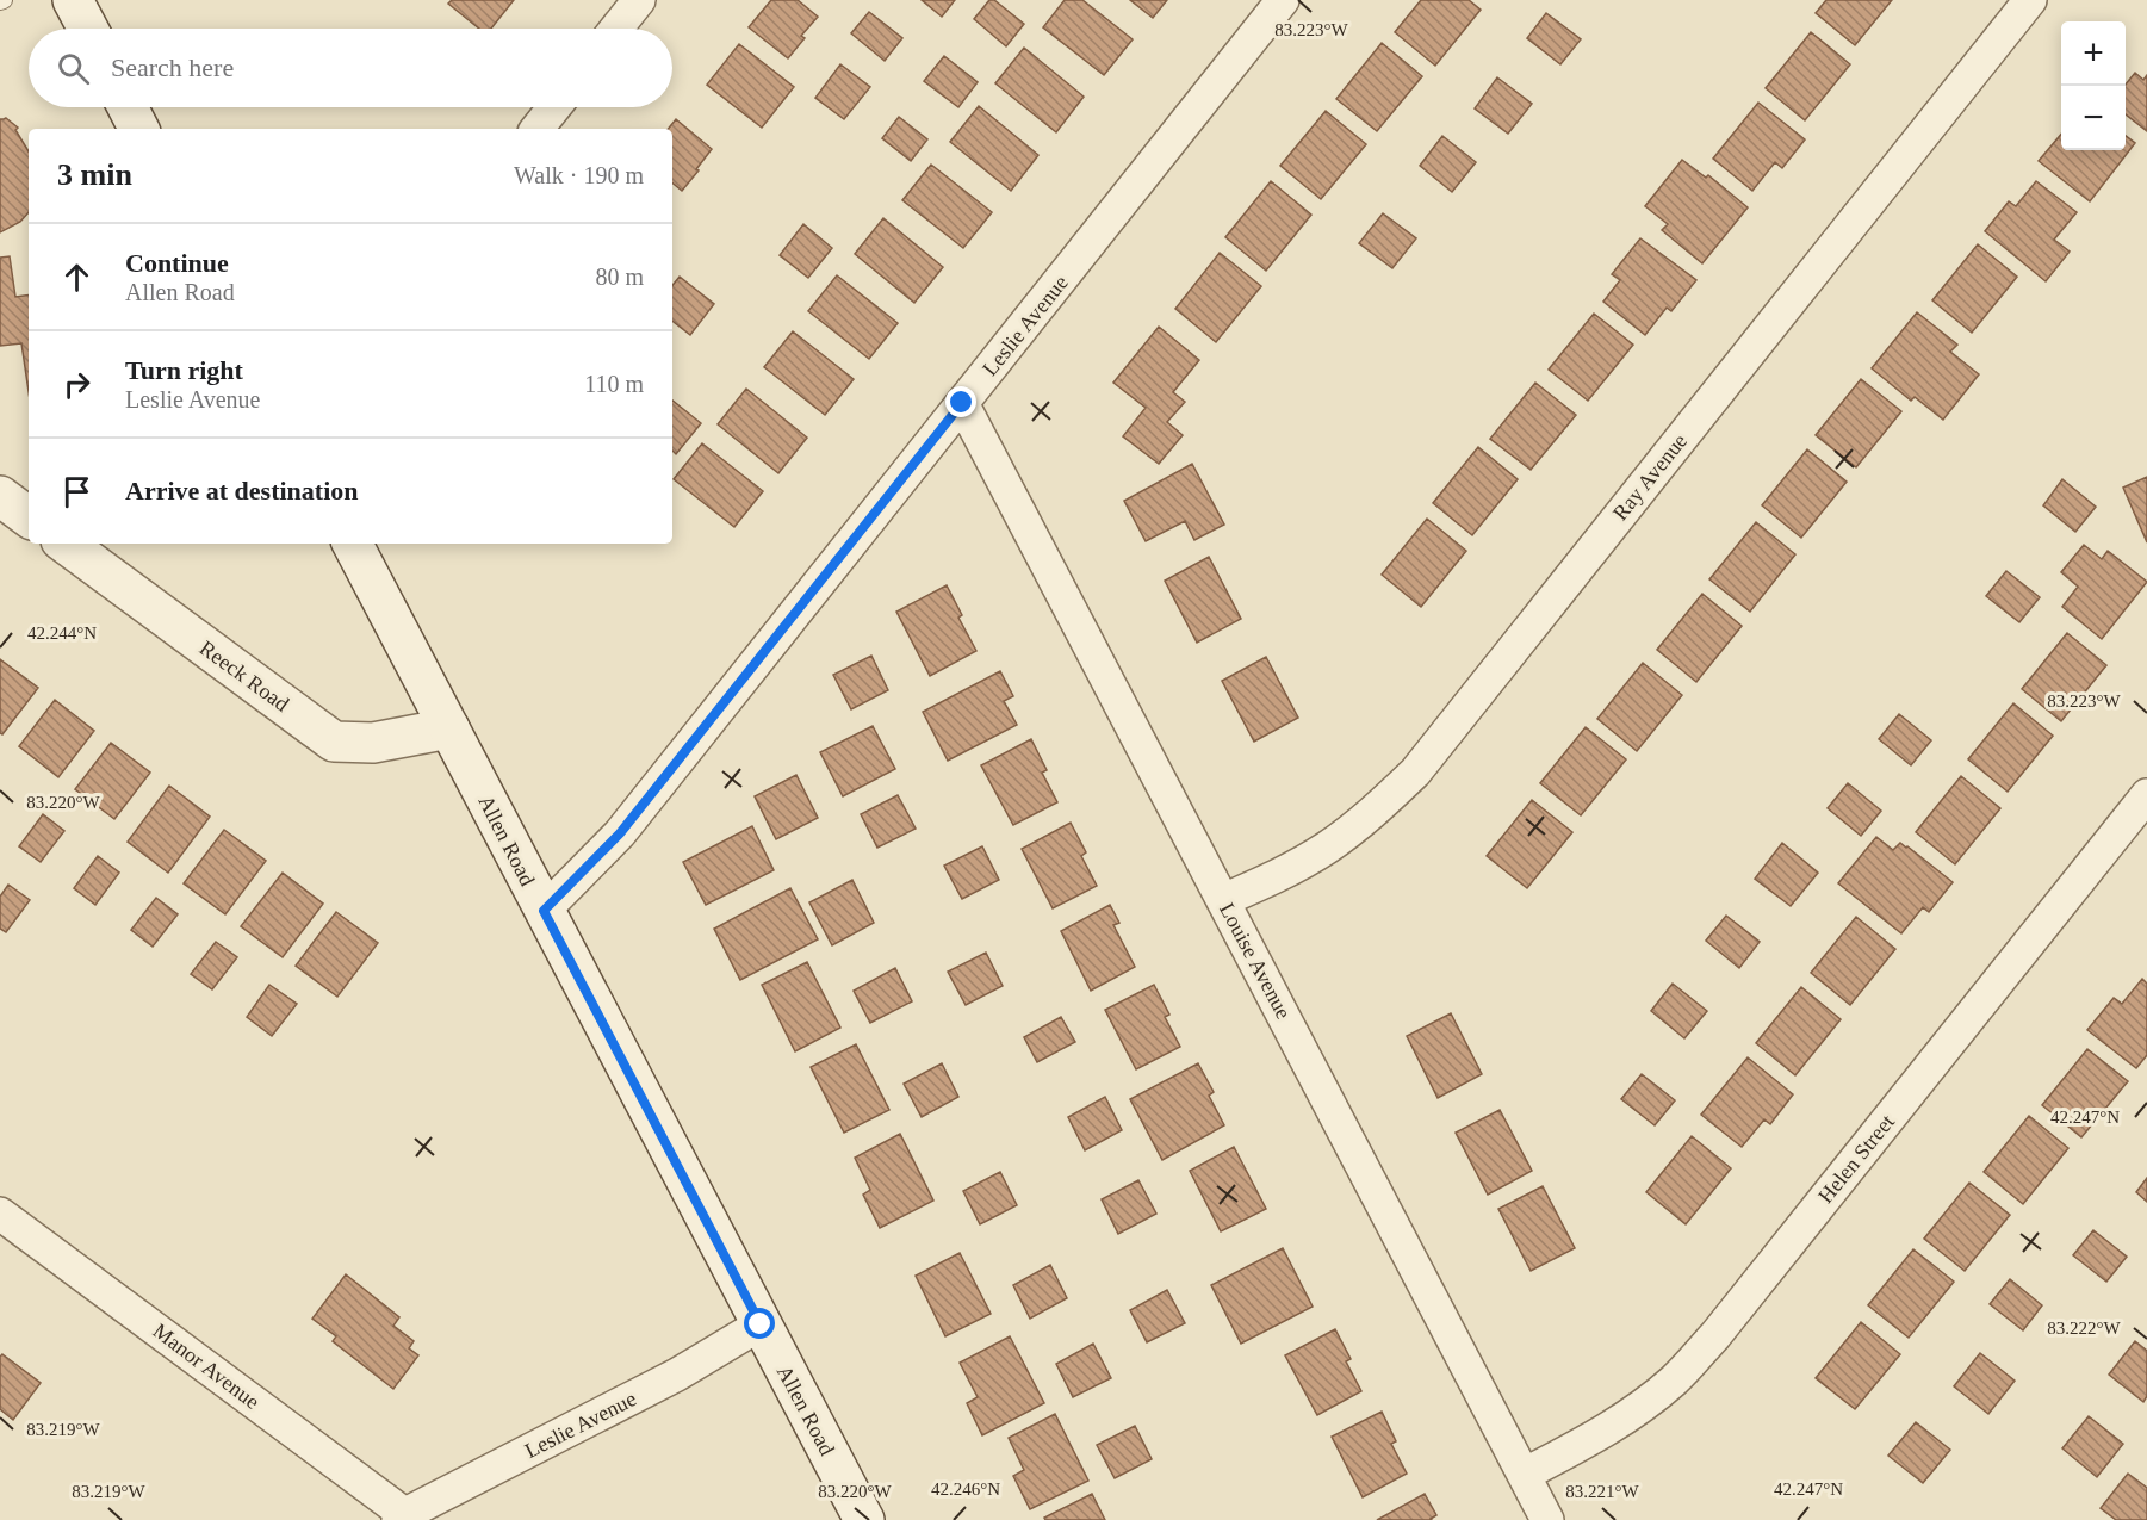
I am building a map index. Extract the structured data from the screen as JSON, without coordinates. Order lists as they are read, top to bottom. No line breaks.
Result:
{"streets":{"main road":["Reeck Road","Allen Road"],"street":["Leslie Avenue","Ray Avenue","Louise Avenue","Helen Street","Manor Avenue"]},"crossings":[["Leslie Avenue","Allen Road"],["Leslie Avenue","Louise Avenue"],["Leslie Avenue","Manor Avenue"],["Ray Avenue","Louise Avenue"],["Reeck Road","Allen Road"],["Louise Avenue","Helen Street"]],"page":{"map_buttons":["+","−"],"search":"Search here","heading":["3 min","Walk · 190 m"],"list":[["Continue","Allen Road","80 m"],["Turn right","Leslie Avenue","110 m"],"Arrive at destination"]},"coordinates":["83.223°W","42.244°N","83.220°W","42.247°N","83.222°W","83.219°W","42.246°N","83.221°W"]}
